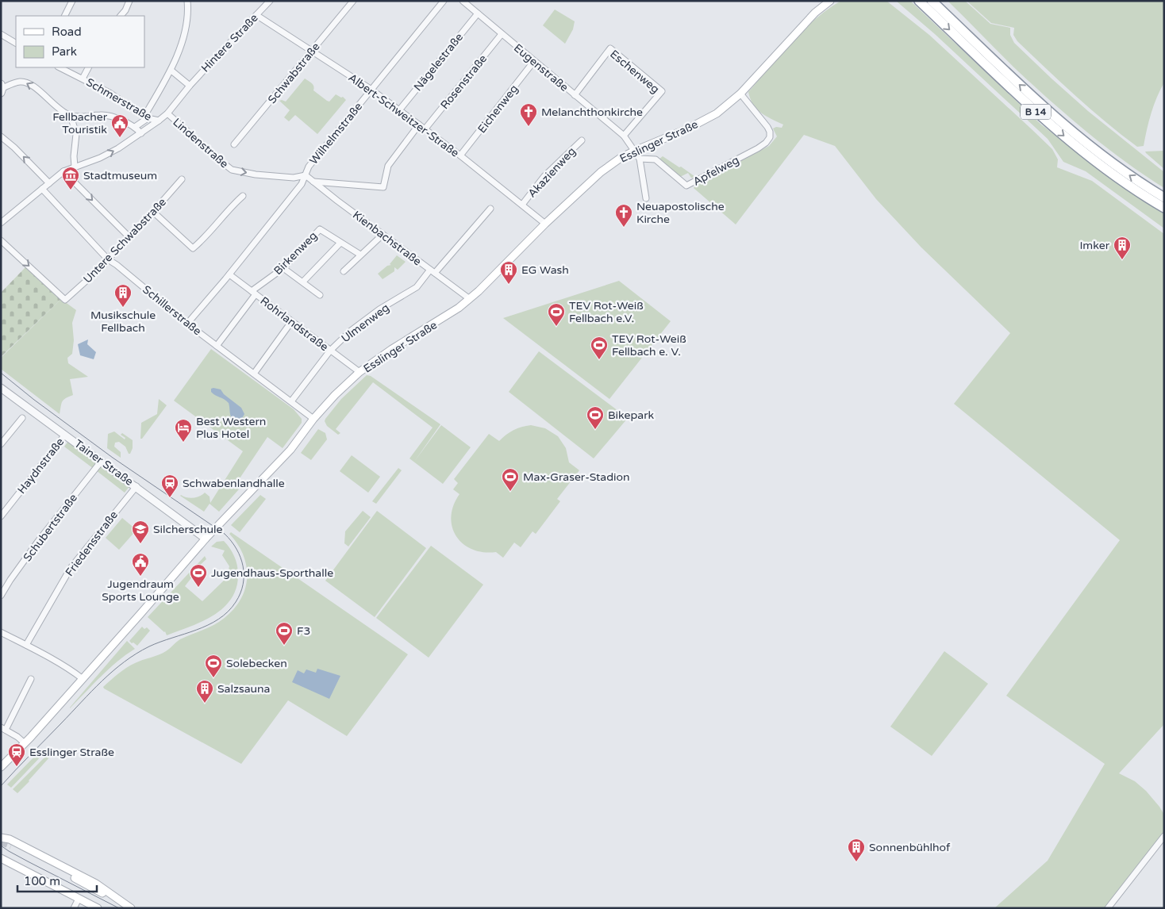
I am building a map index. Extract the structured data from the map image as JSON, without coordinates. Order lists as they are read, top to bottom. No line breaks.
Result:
{"streets":{"highway":["B 14"],"main road":["Esslinger Straße"],"street":["Hintere Straße","Nägelestraße","Eugenstraße","Eschenweg","Schwabstraße","Rosenstraße","Schmerstraße","Eichenweg","Albert-Schweitzer-Straße","Wilhelmstraße","Lindenstraße","Apfelweg","Akazienweg","Kienbachstraße","Untere Schwabstraße","Birkenweg","Schillerstraße","Ulmenweg","Rohrlandstraße","Tainer Straße","Haydnstraße","Schubertstraße","Friedensstraße"]},"crossings":[["Hintere Straße","Schmerstraße"],["Hintere Straße","Albert-Schweitzer-Straße"],["Hintere Straße","Lindenstraße"],["Hintere Straße","Schillerstraße"],["Nägelestraße","Eugenstraße"],["Nägelestraße","Albert-Schweitzer-Straße"],["Eugenstraße","Eschenweg"],["Eugenstraße","Rosenstraße"],["Eugenstraße","Eichenweg"],["Eugenstraße","Esslinger Straße"],["Schwabstraße","Albert-Schweitzer-Straße"],["Rosenstraße","Albert-Schweitzer-Straße"],["Eichenweg","Albert-Schweitzer-Straße"],["Albert-Schweitzer-Straße","Wilhelmstraße"],["Albert-Schweitzer-Straße","Esslinger Straße"],["Albert-Schweitzer-Straße","Akazienweg"],["Wilhelmstraße","Lindenstraße"],["Wilhelmstraße","Kienbachstraße"],["Wilhelmstraße","Schillerstraße"],["Wilhelmstraße","Rohrlandstraße"],["Esslinger Straße","Apfelweg"],["Esslinger Straße","Kienbachstraße"],["Esslinger Straße","Schillerstraße"],["Esslinger Straße","Rohrlandstraße"],["Esslinger Straße","Tainer Straße"],["Lindenstraße","Kienbachstraße"],["Kienbachstraße","Ulmenweg"],["Untere Schwabstraße","Schillerstraße"],["Birkenweg","Schillerstraße"],["Birkenweg","Rohrlandstraße"],["Schillerstraße","Ulmenweg"],["Ulmenweg","Rohrlandstraße"],["Tainer Straße","Haydnstraße"],["Tainer Straße","Schubertstraße"],["Tainer Straße","Friedensstraße"]],"one_way":["Lindenstraße"],"places":{"church":["Melanchthonkirche","Neuapostolische Kirche"],"public building":["Fellbacher Touristik","Jugendraum Sports Lounge"],"museum":["Stadtmuseum"],"building":["Imker","EG Wash","Musikschule Fellbach","Salzsauna","Sonnenbühlhof"],"sports":["TEV Rot-Weiß Fellbach e.V.","TEV Rot-Weiß Fellbach e. V.","Bikepark","Max-Graser-Stadion","Jugendhaus-Sporthalle","F3","Solebecken"],"hotel":["Best Western Plus Hotel"],"station":["Schwabenlandhalle","Esslinger Straße"],"school or university":["Silcherschule"]},"legend":["Road","Park"],"scale_bar":"100 m"}
